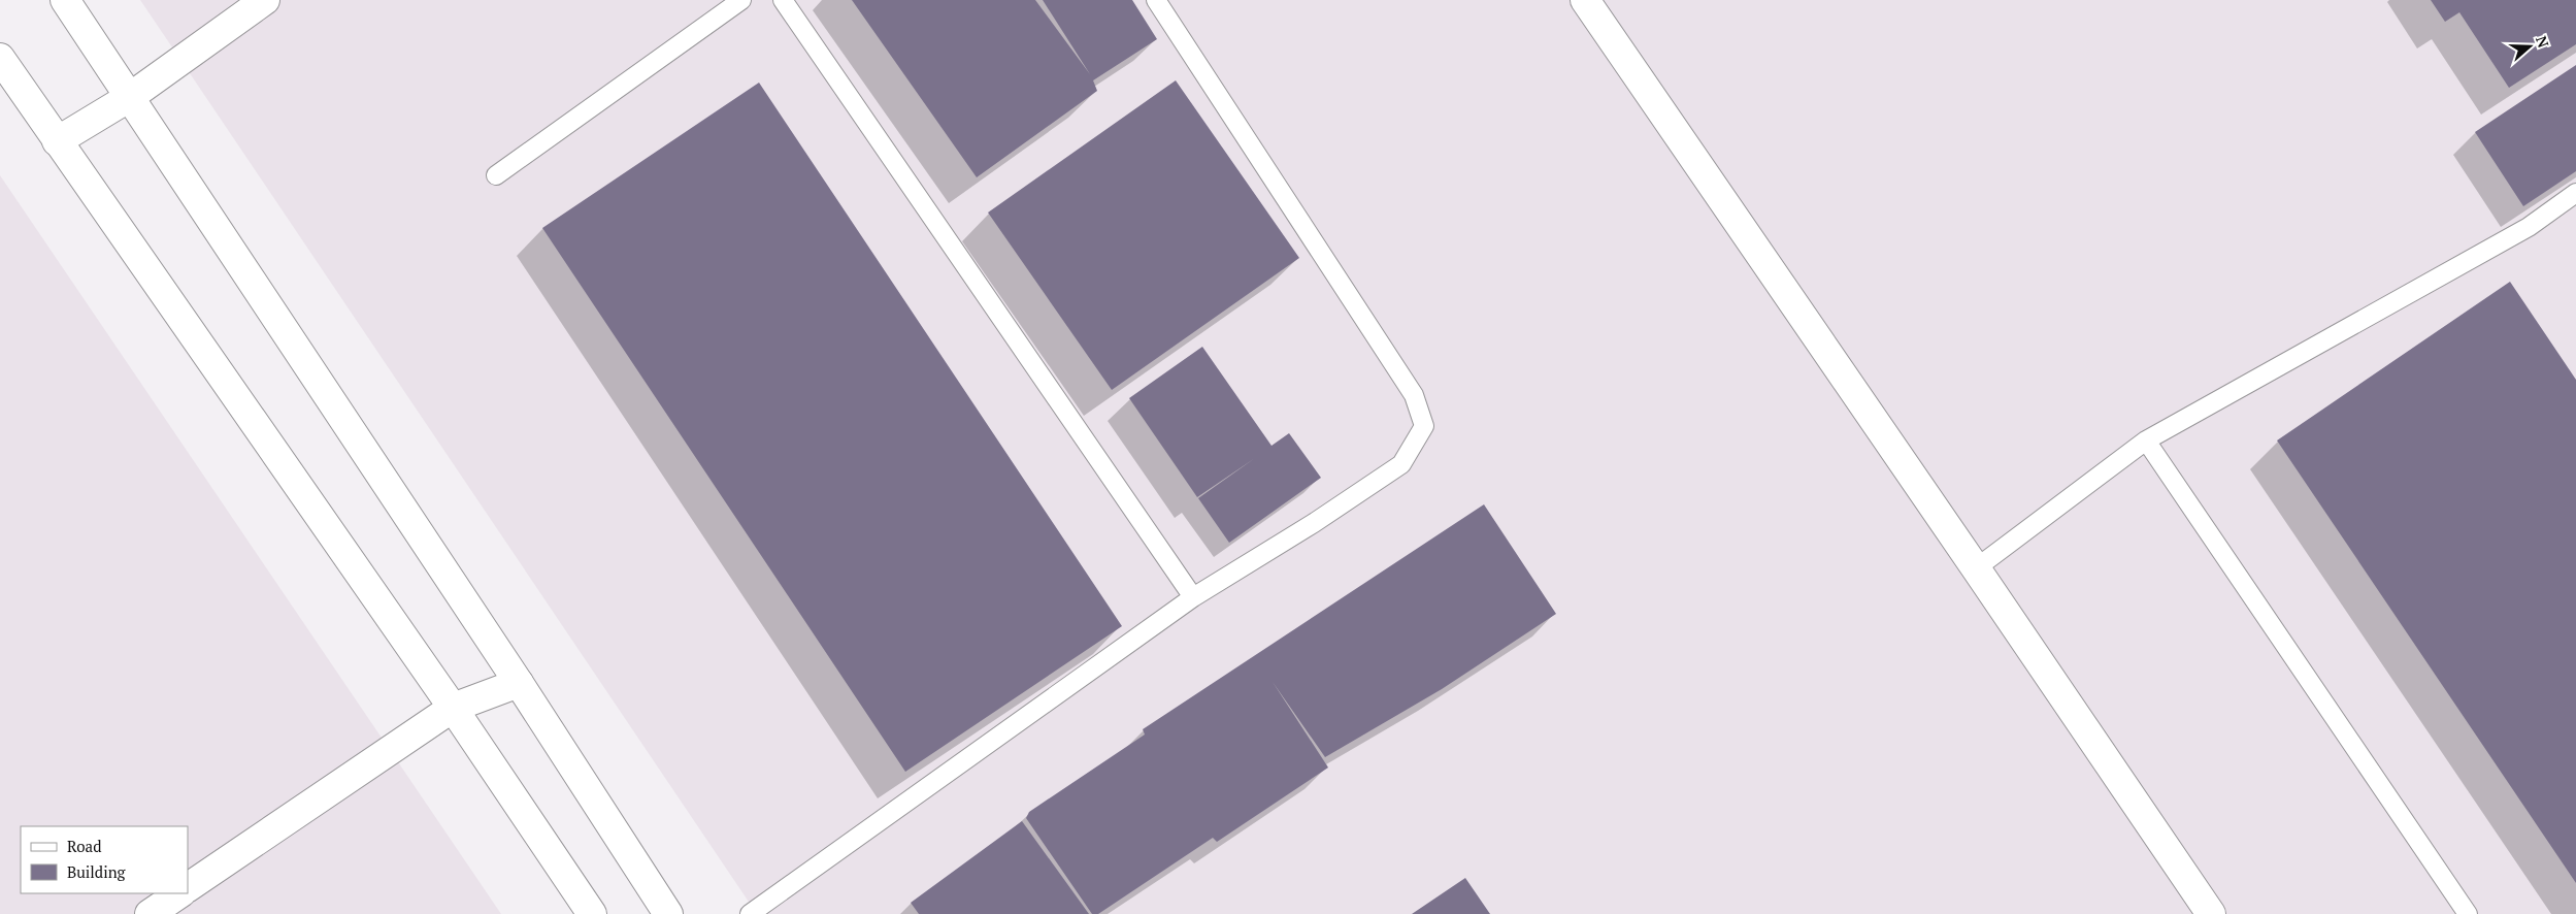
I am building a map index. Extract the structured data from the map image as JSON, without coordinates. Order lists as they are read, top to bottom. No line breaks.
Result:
{"legend":["Road","Building"],"north":"right"}
